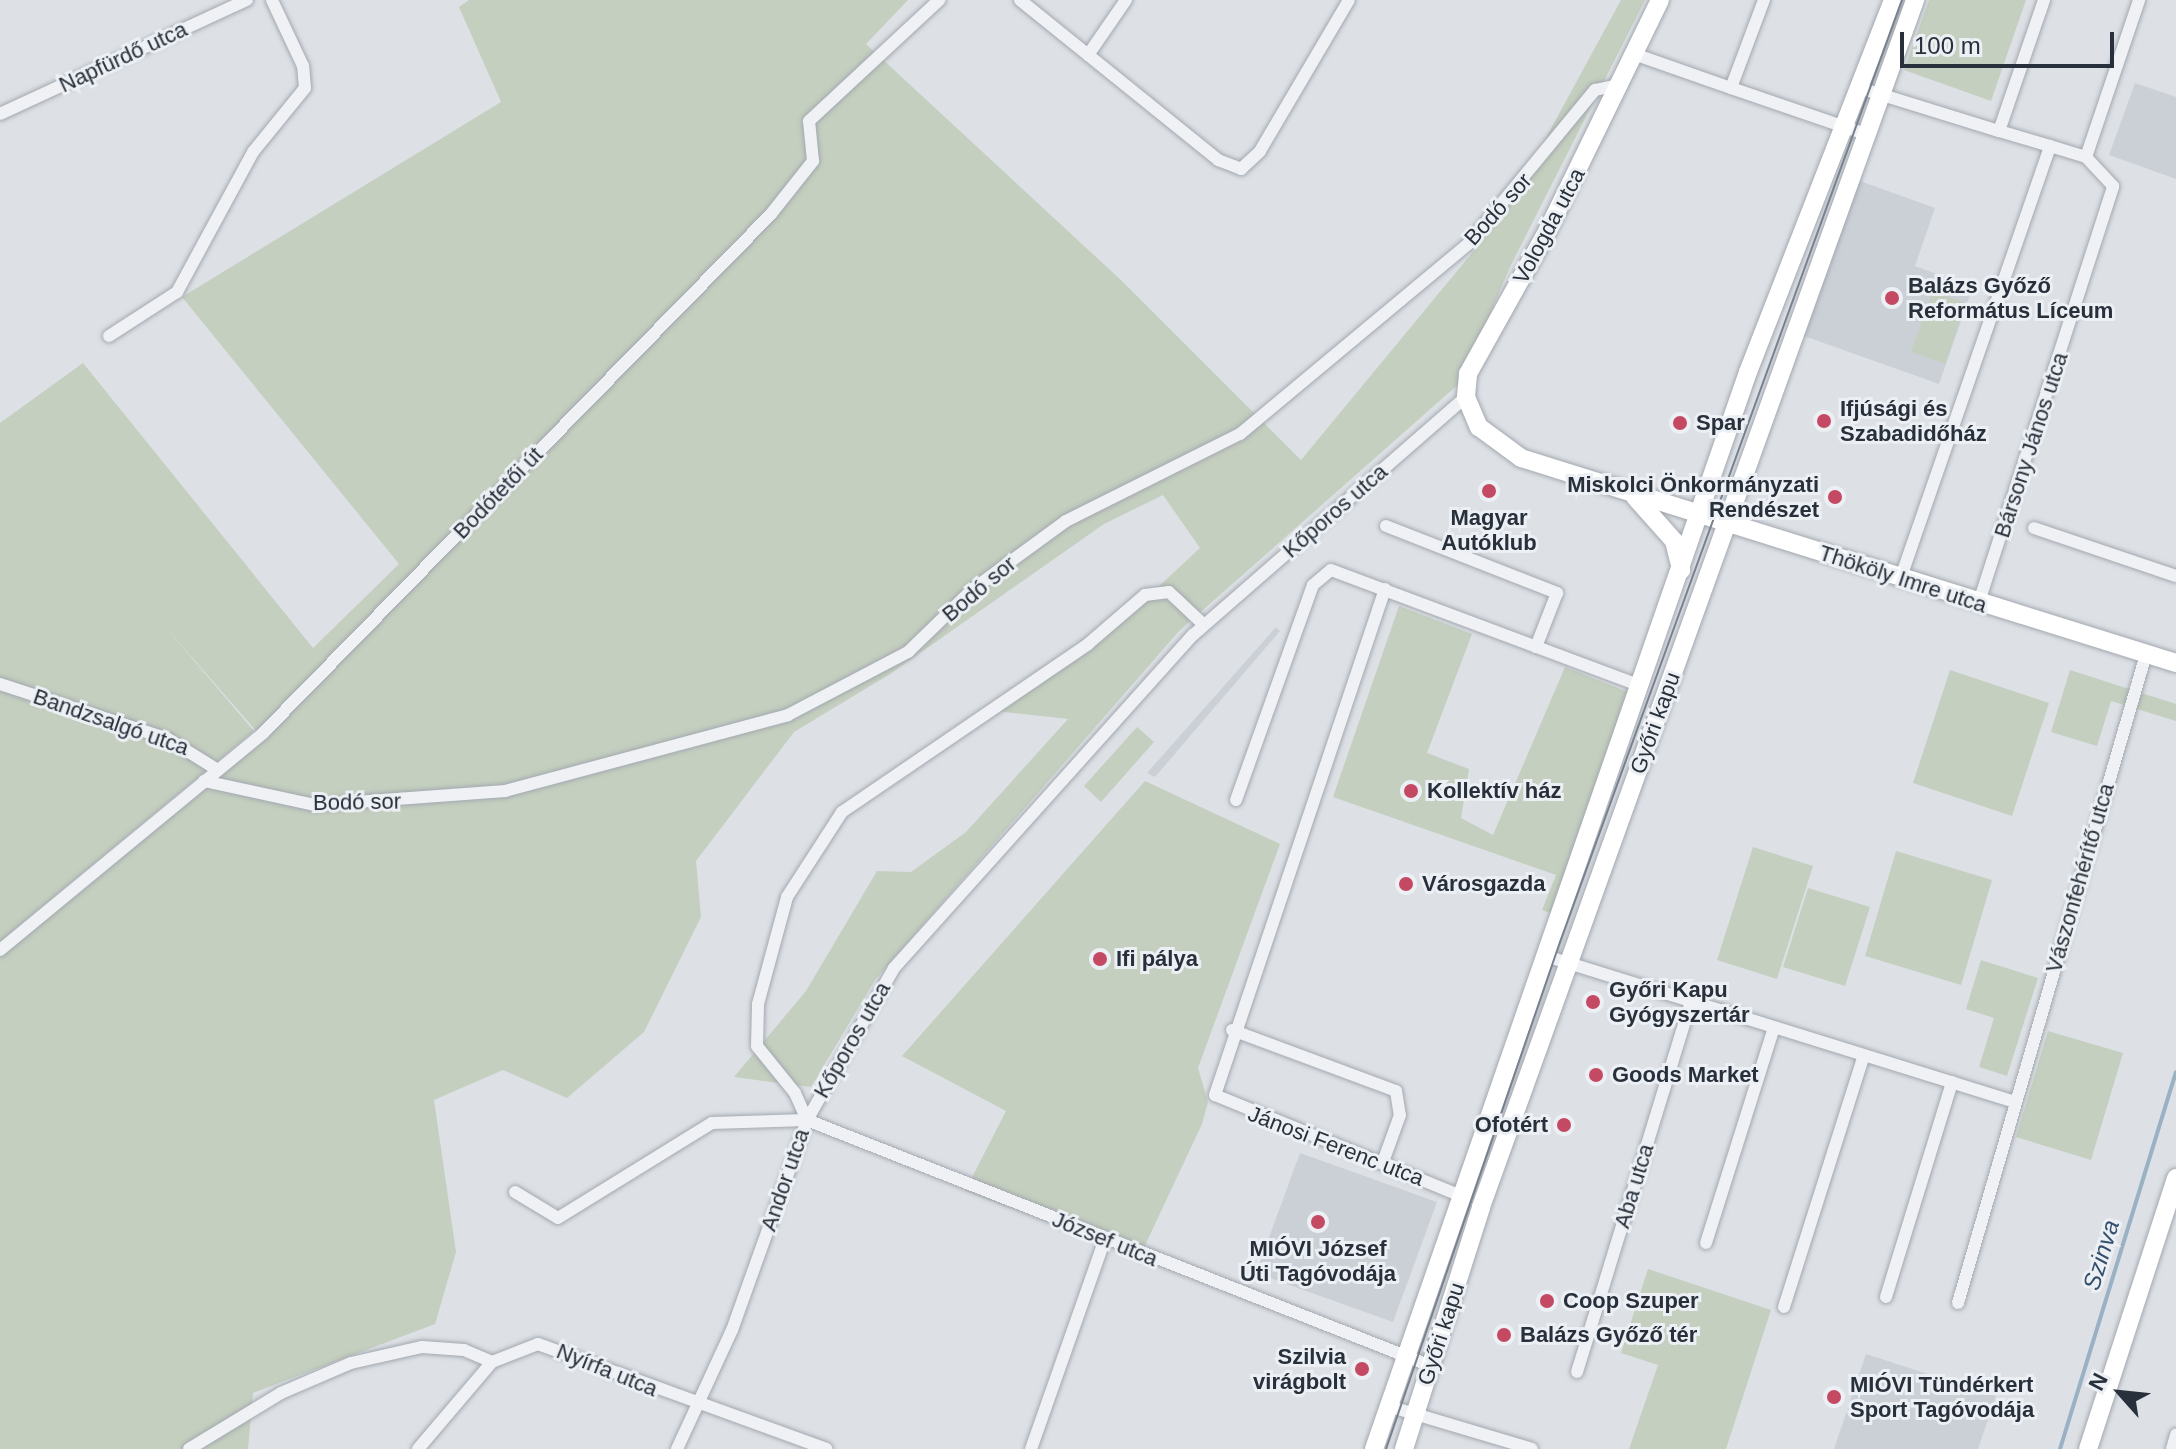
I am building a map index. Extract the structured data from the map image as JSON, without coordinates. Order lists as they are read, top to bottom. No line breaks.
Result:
{"streets":{"street":["Napfürdő utca","Bodó sor","Vologda utca","Bársony János utca","Bodótetői út","Kőporos utca","Thököly Imre utca","Bandzsalgó utca","Győri kapu","Vászonfehérítő utca","Jánosi Ferenc utca","Andor utca","Aba utca","József utca","Nyírfa utca"]},"crossings":[["Bodó sor","Vologda utca"],["Bodó sor","Bodótetői út"],["Vologda utca","Kőporos utca"],["Vologda utca","Thököly Imre utca"],["Bársony János utca","Thököly Imre utca"],["Bodótetői út","Bandzsalgó utca"],["Kőporos utca","Thököly Imre utca"],["Kőporos utca","Győri kapu"],["Kőporos utca","Andor utca"],["Kőporos utca","József utca"],["Thököly Imre utca","Győri kapu"],["Thököly Imre utca","Vászonfehérítő utca"],["Győri kapu","Jánosi Ferenc utca"],["Győri kapu","József utca"],["Andor utca","József utca"],["Andor utca","Nyírfa utca"]],"water":["Szinva"],"places":["Balázs Győző Református Líceum","Ifjúsági és Szabadidőház","Spar","Magyar Autóklub","Miskolci Önkormányzati Rendészet","Kollektív ház","Városgazda","Ifi pálya","Győri Kapu Gyógyszertár","Goods Market","Ofotért","MIÓVI József Úti Tagóvodája","Coop Szuper","Balázs Győző tér","Szilvia virágbolt","MIÓVI Tündérkert Sport Tagóvodája"],"scale_bar":"100 m","north":"top left"}
